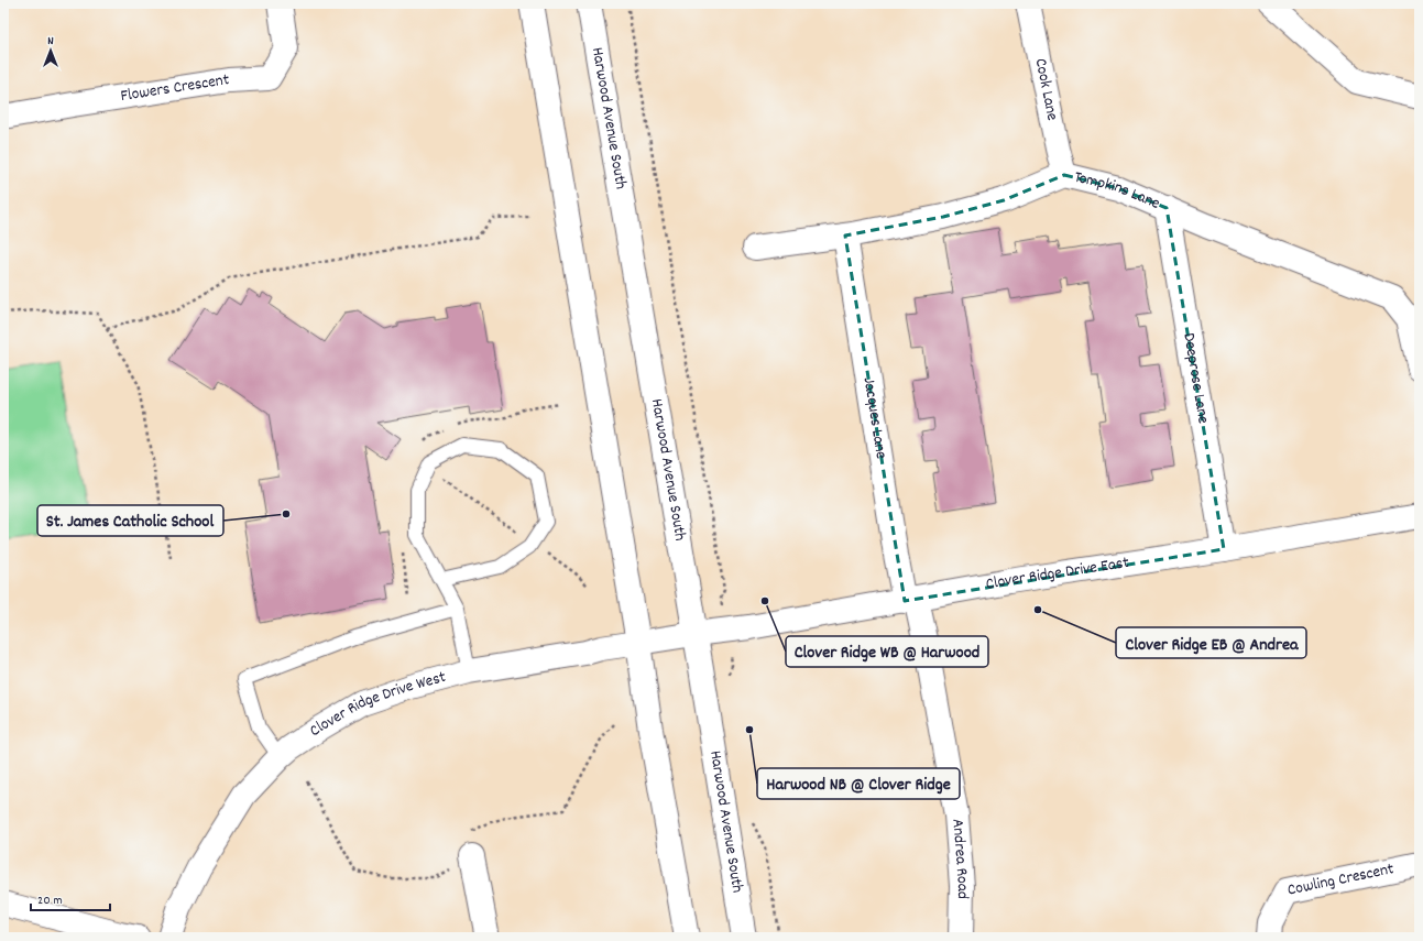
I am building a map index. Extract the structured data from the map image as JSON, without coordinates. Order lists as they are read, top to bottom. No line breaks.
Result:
{"streets":{"street":["Flowers Crescent","Cook Lane","Harwood Avenue South","Tompkins Lane","Deeprose Lane","Jacques Lane","Clover Ridge Drive East","Clover Ridge Drive West","Andrea Road","Cowling Crescent"]},"crossings":[["Cook Lane","Tompkins Lane"],["Harwood Avenue South","Clover Ridge Drive East"],["Harwood Avenue South","Clover Ridge Drive West"],["Tompkins Lane","Deeprose Lane"],["Tompkins Lane","Jacques Lane"],["Deeprose Lane","Clover Ridge Drive East"],["Jacques Lane","Clover Ridge Drive East"],["Jacques Lane","Andrea Road"],["Clover Ridge Drive East","Clover Ridge Drive West"],["Clover Ridge Drive East","Andrea Road"]],"places":["St. James Catholic School","Clover Ridge WB @ Harwood","Clover Ridge EB @ Andrea","Harwood NB @ Clover Ridge"],"scale_bar":"20 m","north":"top"}
